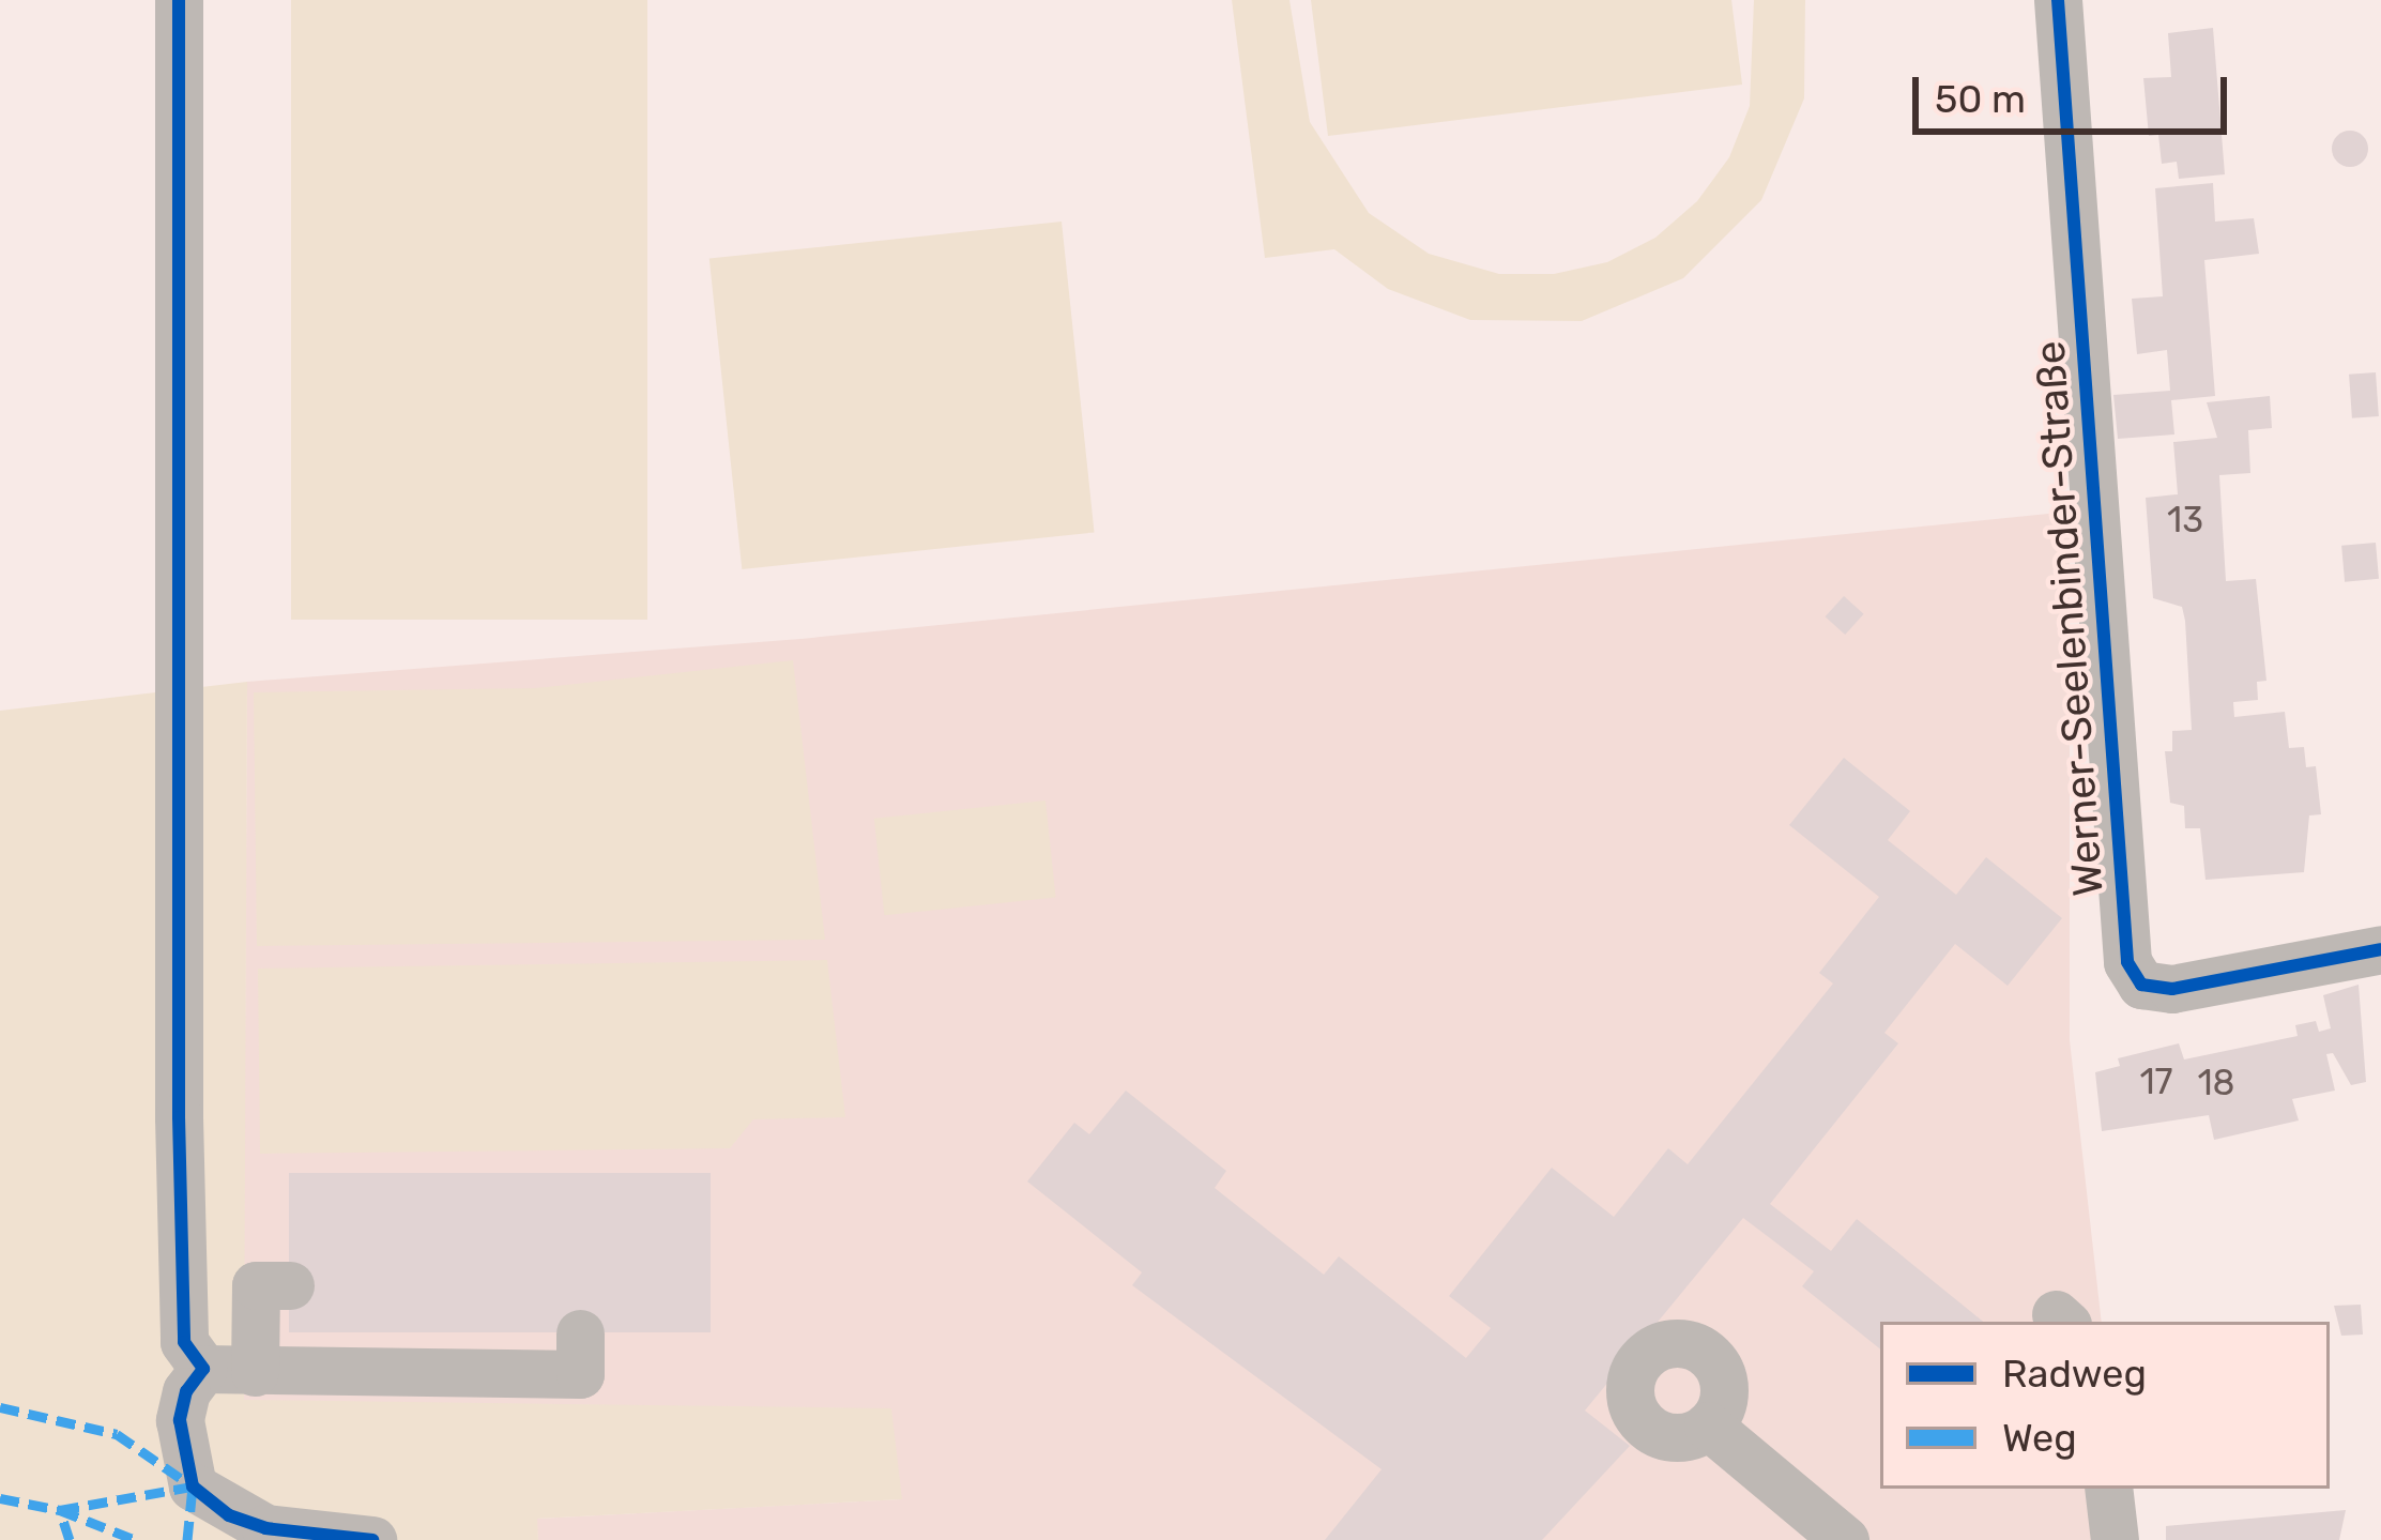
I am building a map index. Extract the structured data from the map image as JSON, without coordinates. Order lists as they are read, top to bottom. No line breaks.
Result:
{"streets":{"street":["Werner-Seelenbinder-Straße"]},"house_numbers":["13","17","18"],"legend":["Radweg","Weg"],"scale_bar":"50 m"}
